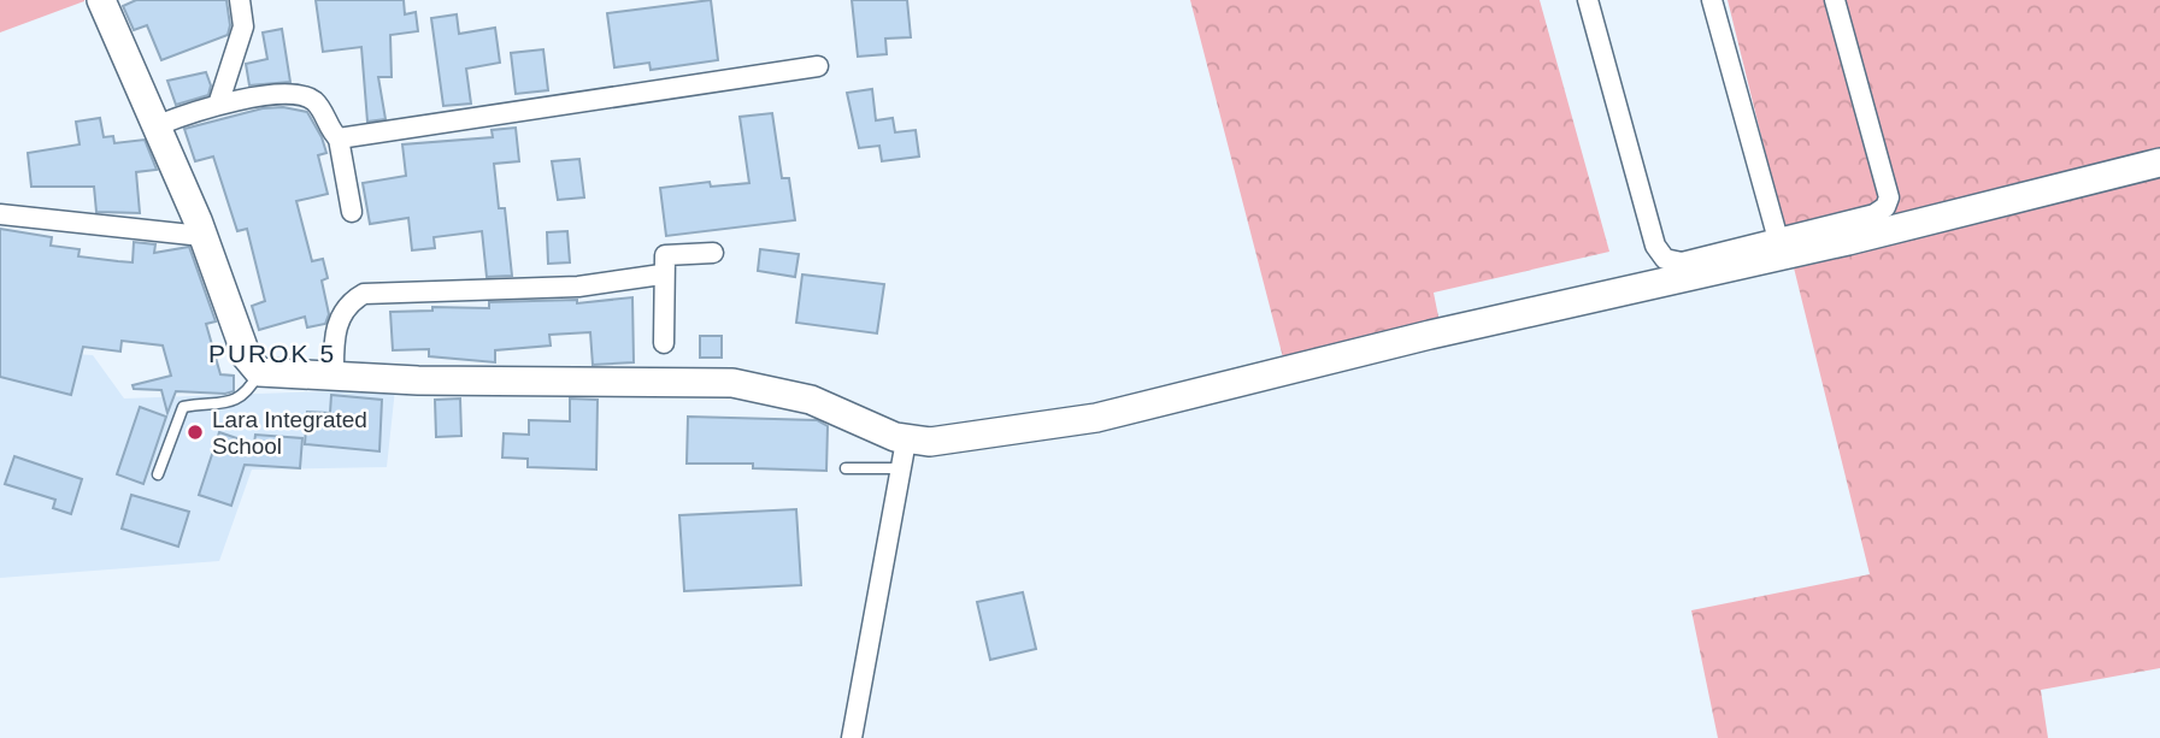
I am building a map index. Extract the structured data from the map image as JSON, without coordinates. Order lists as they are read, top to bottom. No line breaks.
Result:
{"districts":["PUROK 5"],"places":["Lara Integrated School"]}
